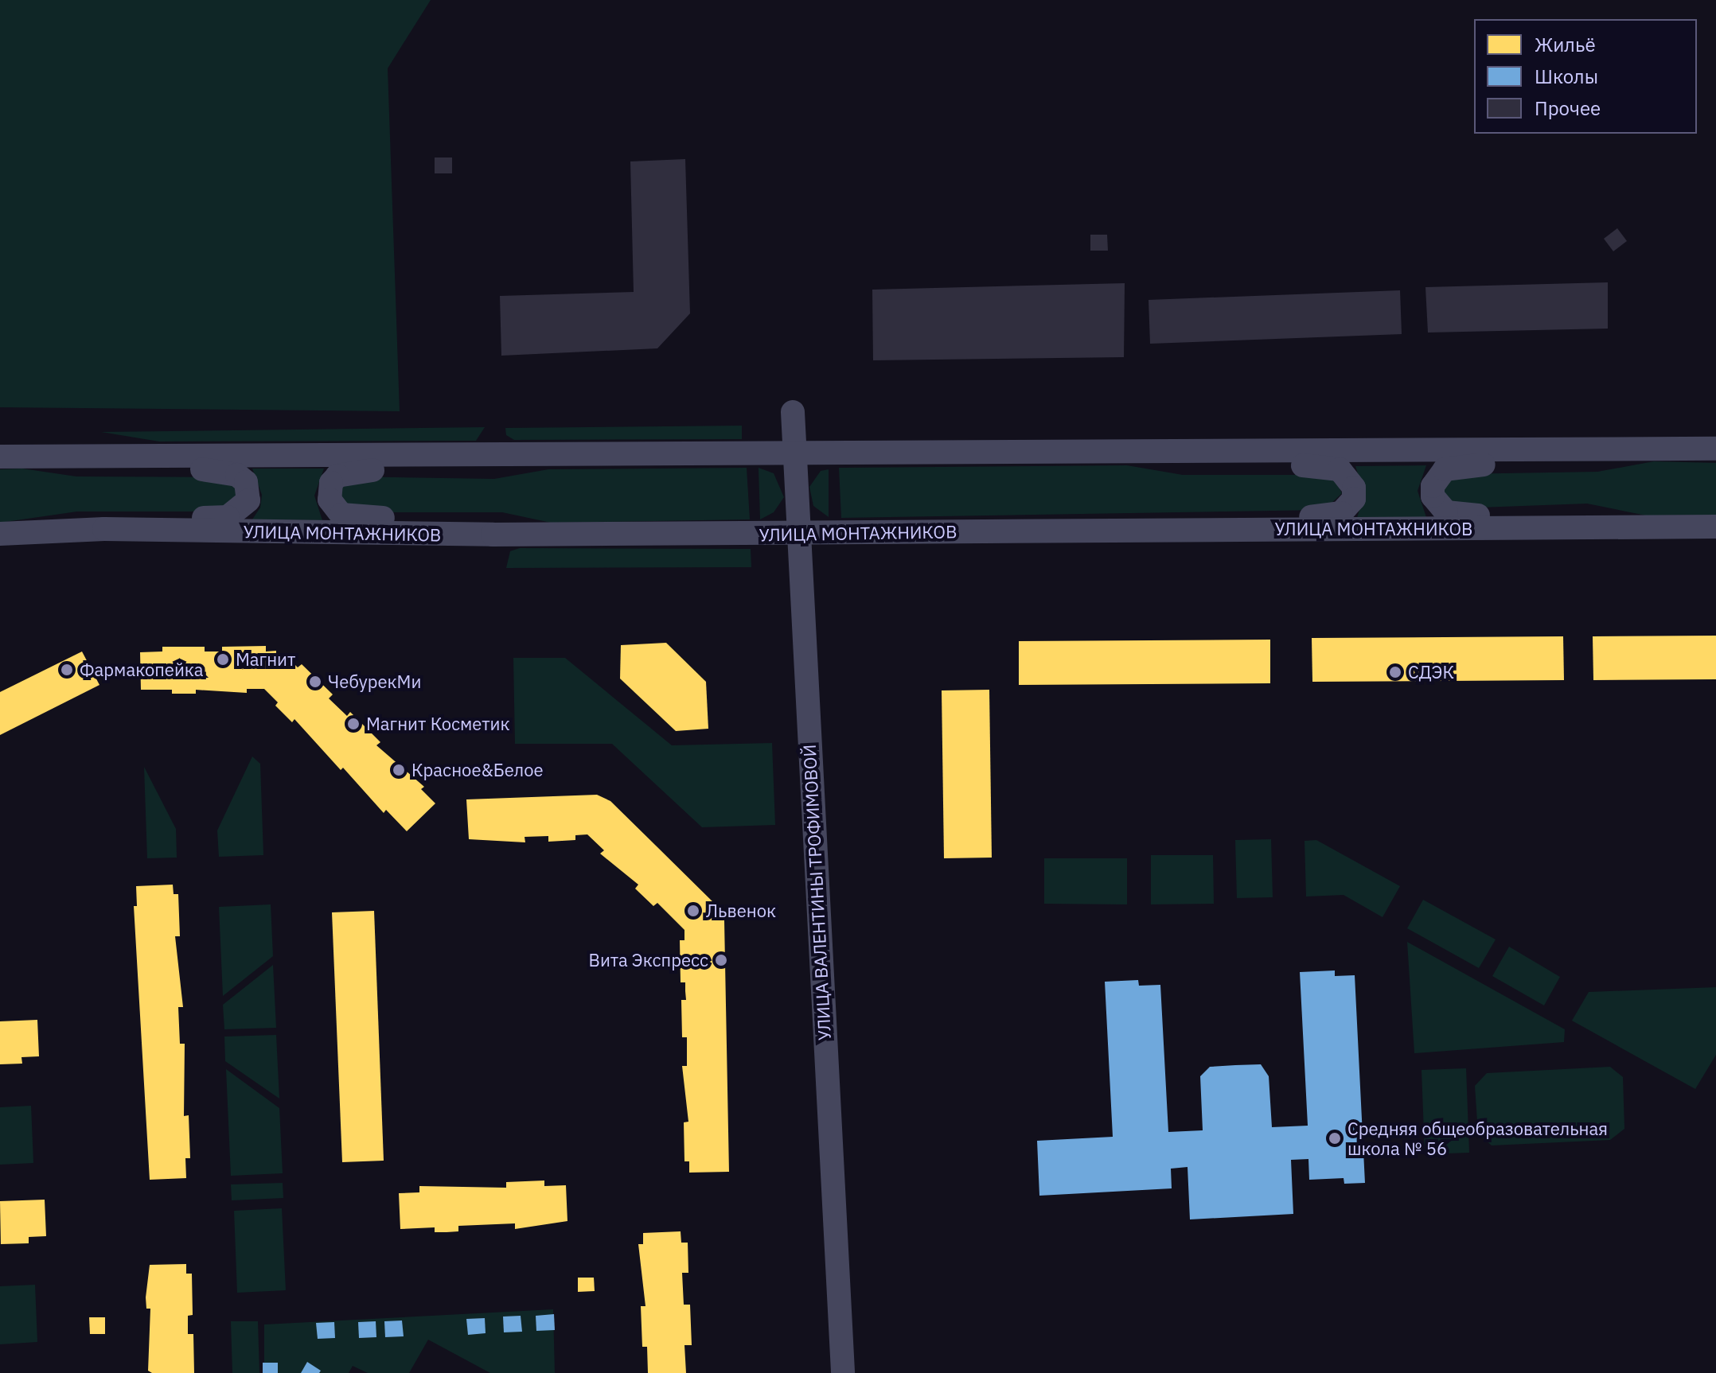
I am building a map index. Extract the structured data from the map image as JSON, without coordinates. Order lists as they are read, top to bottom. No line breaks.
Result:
{"streets":{"street":["УЛИЦА МОНТАЖНИКОВ","УЛИЦА ВАЛЕНТИНЫ ТРОФИМОВОЙ"]},"crossings":[["УЛИЦА МОНТАЖНИКОВ","УЛИЦА ВАЛЕНТИНЫ ТРОФИМОВОЙ"]],"places":["Магнит","Фармакопейка","СДЭК","ЧебурекМи","Магнит Косметик","Красное&Белое","Львенок","Вита Экспресс","Средняя общеобразовательная школа № 56"],"legend":["Жильё","Школы","Прочее"]}
